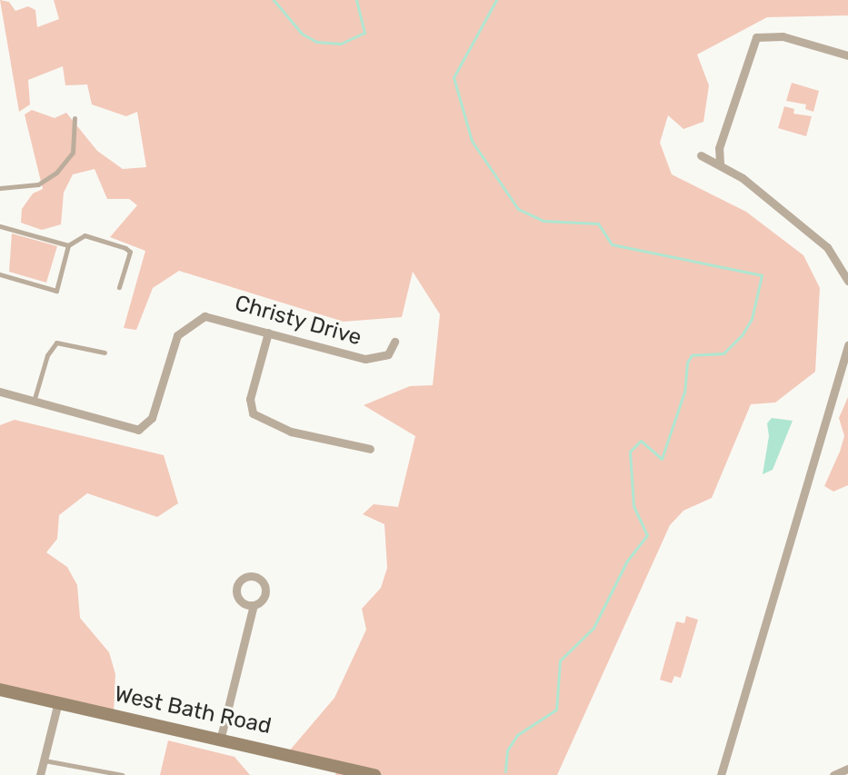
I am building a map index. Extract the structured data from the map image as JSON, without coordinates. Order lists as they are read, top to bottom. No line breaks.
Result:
{"streets":{"street":["Christy Drive","West Bath Road"]}}
